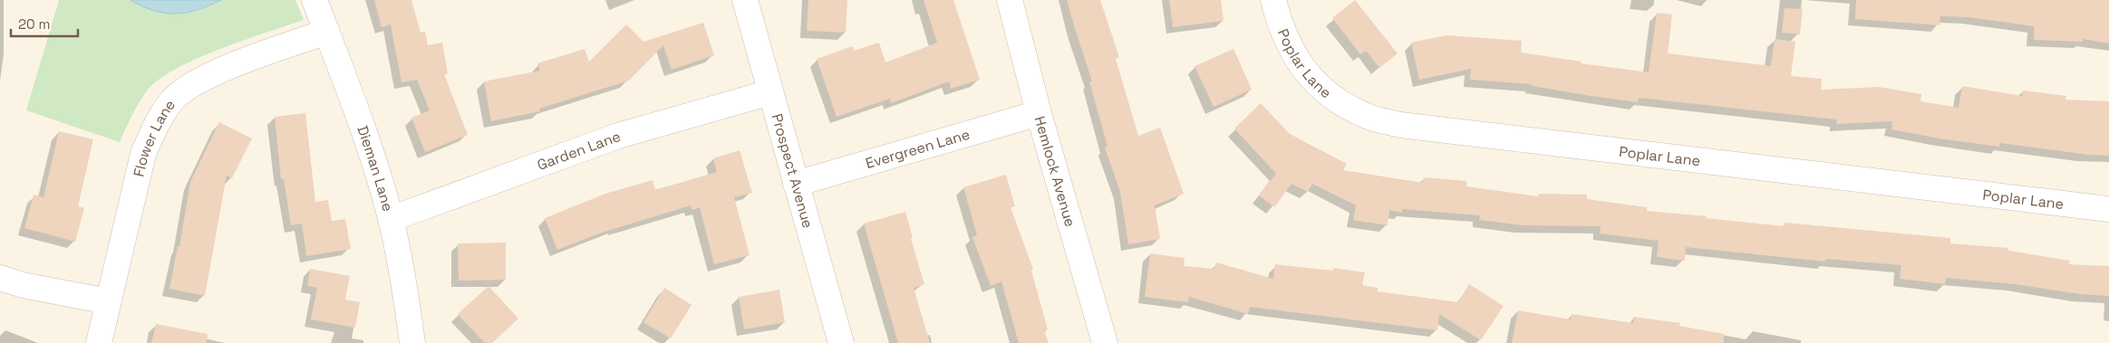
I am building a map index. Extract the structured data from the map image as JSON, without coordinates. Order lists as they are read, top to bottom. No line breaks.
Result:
{"streets":{"street":["Poplar Lane","Flower Lane","Evergreen Lane","Garden Lane","Dieman Lane","Prospect Avenue","Hemlock Avenue"]},"crossings":[["Flower Lane","Dieman Lane"],["Evergreen Lane","Prospect Avenue"],["Evergreen Lane","Hemlock Avenue"],["Garden Lane","Dieman Lane"],["Garden Lane","Prospect Avenue"]],"scale_bar":"20 m"}
